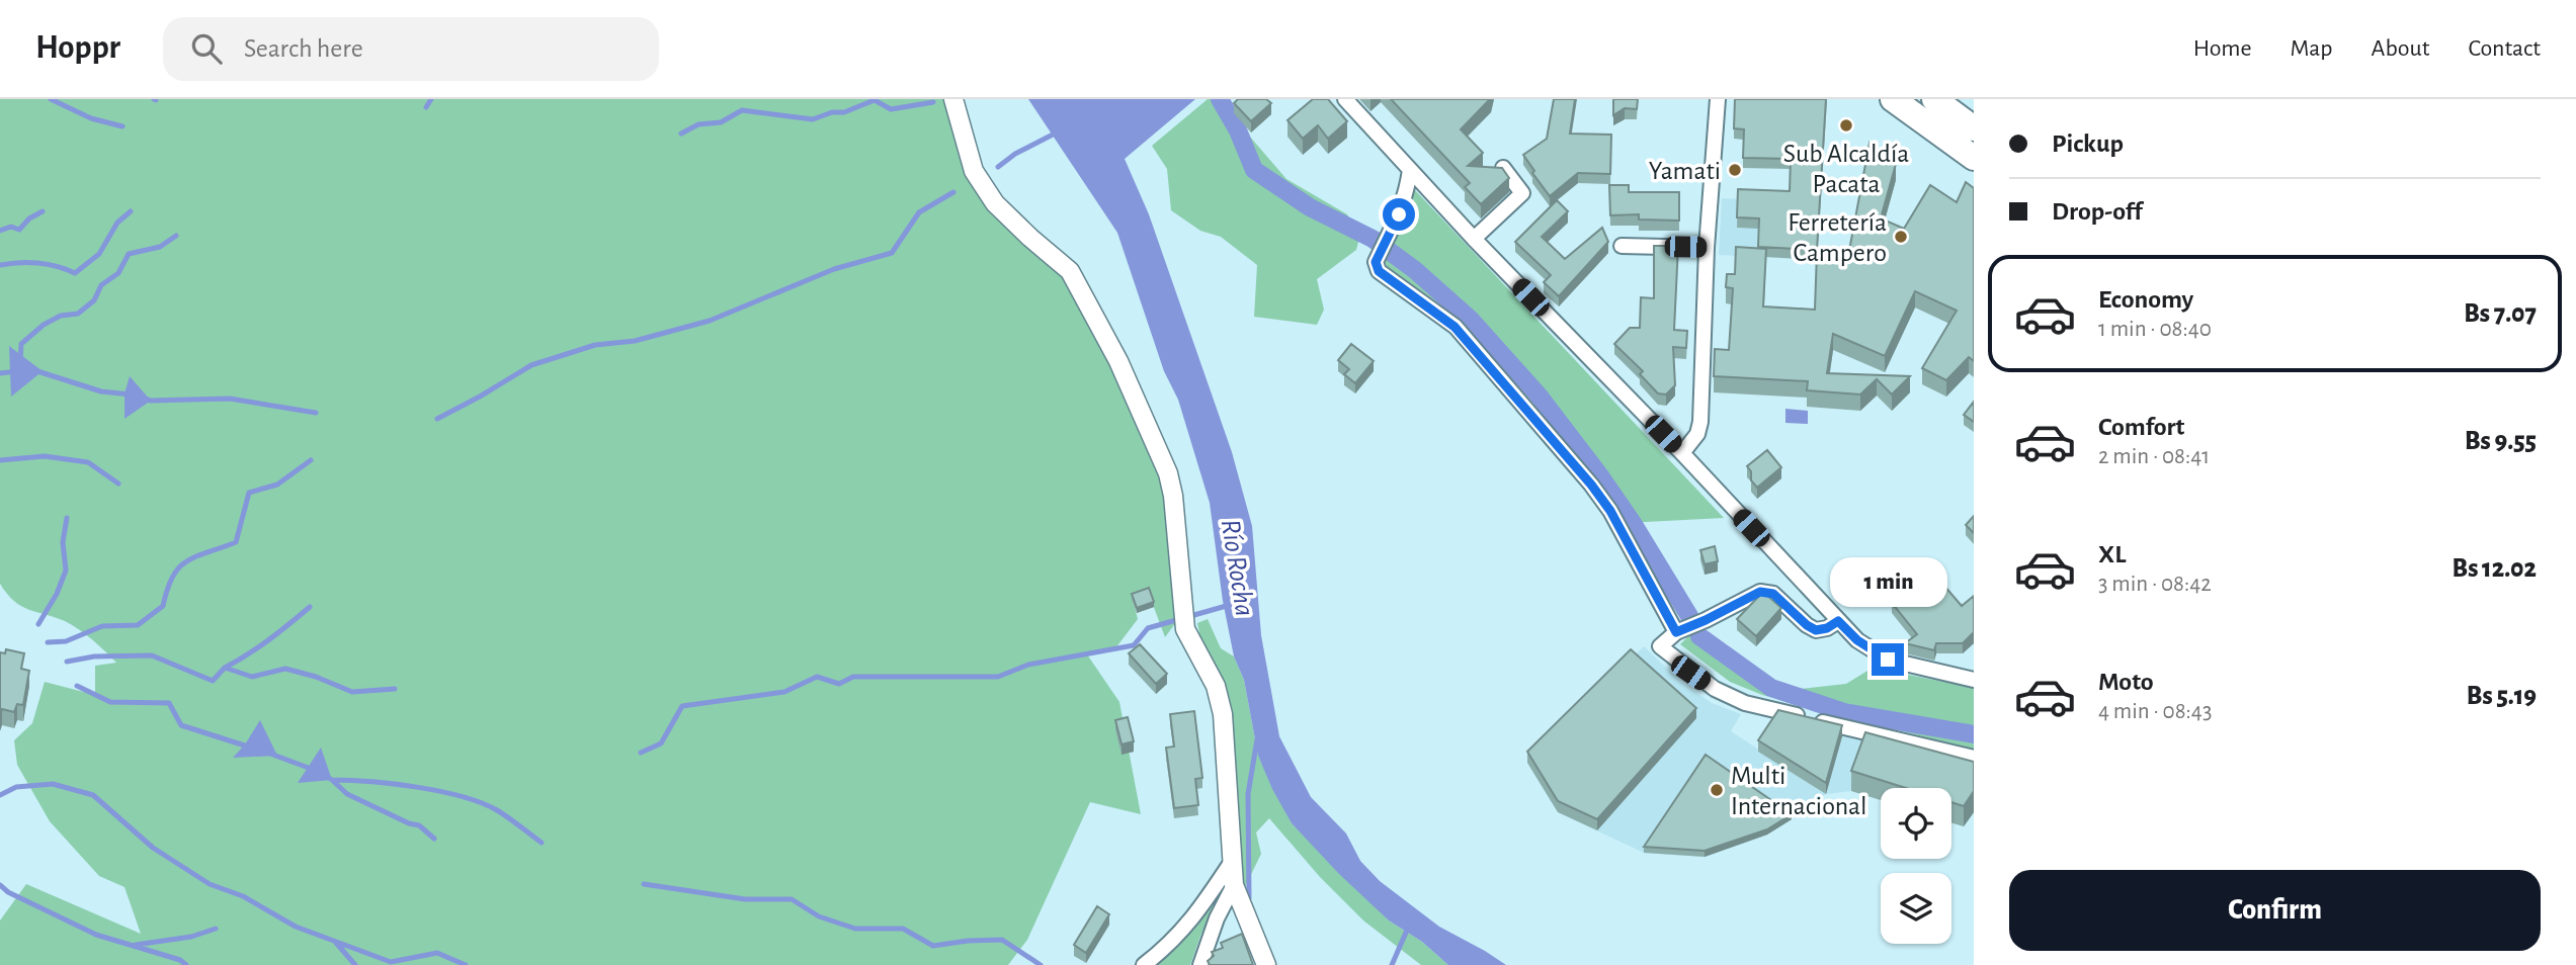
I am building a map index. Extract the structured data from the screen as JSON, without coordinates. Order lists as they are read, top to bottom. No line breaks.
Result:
{"water":["Río Rocha"],"places":["Sub Alcaldía Pacata","Yamati","Ferretería Campero","Multi Internacional"],"page":{"header":"Hoppr","search":"Search here","nav":["Home","Map","About","Contact"],"banner":["Pickup","Drop-off"],"list":[{"name":"Economy","note":"1 min · 08:40","value":"Bs 7.07"},{"name":"Comfort","note":"2 min · 08:41","value":"Bs 9.55"},{"name":"XL","note":"3 min · 08:42","value":"Bs 12.02"},{"name":"Moto","note":"4 min · 08:43","value":"Bs 5.19"}],"bubble":"1 min","buttons":"Confirm"}}
